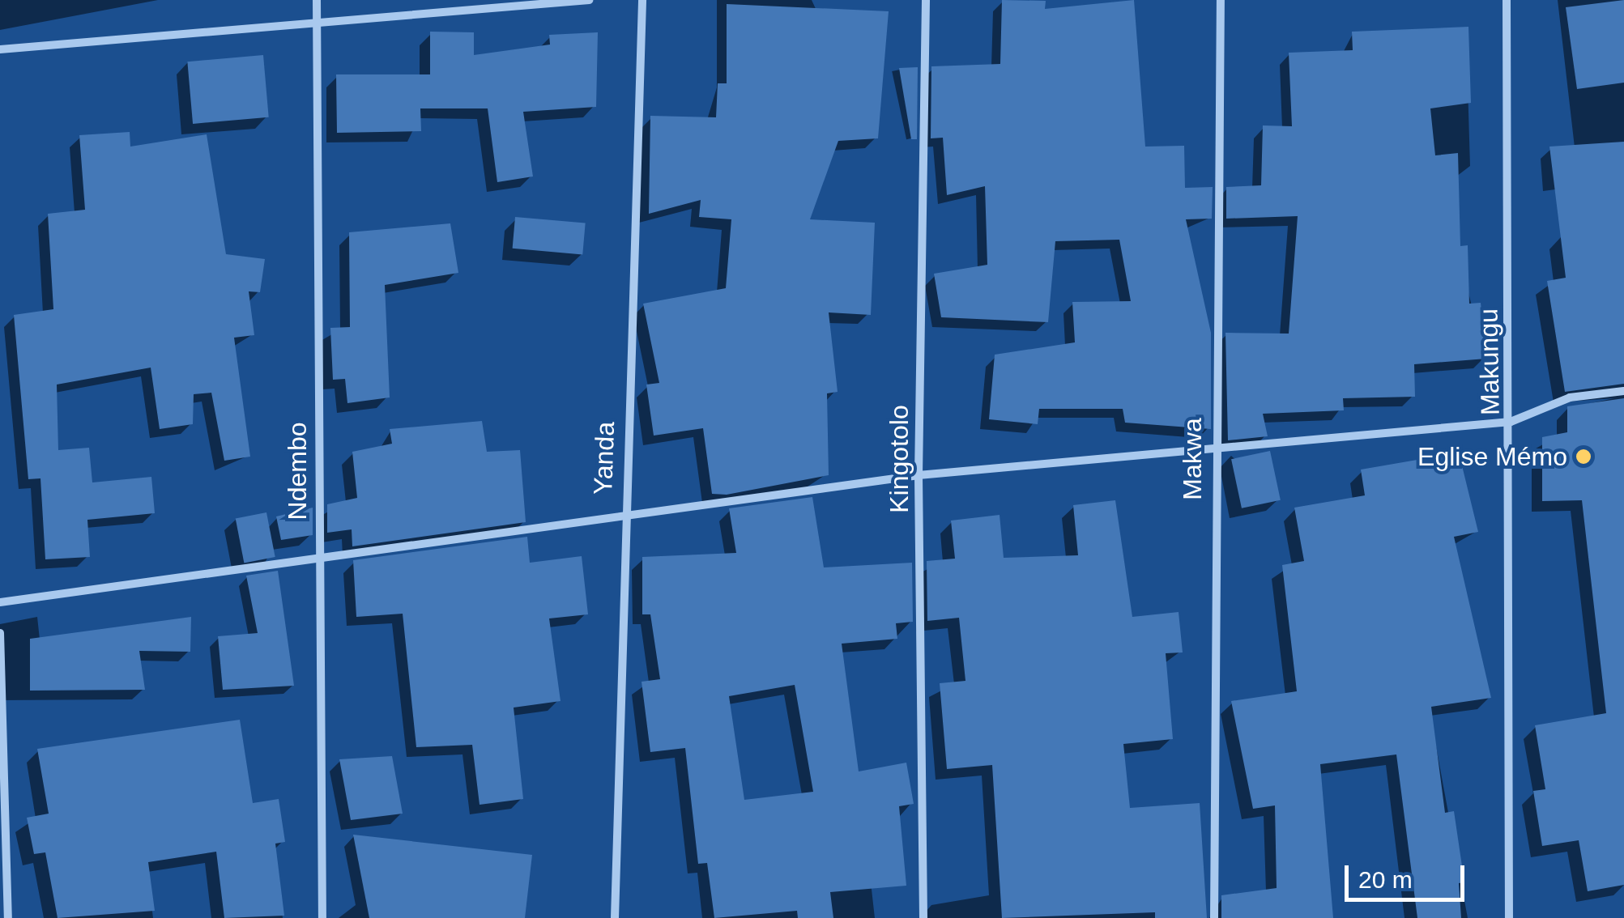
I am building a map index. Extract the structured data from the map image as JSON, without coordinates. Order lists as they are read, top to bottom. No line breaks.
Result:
{"streets":{"street":["Makungu","Yanda","Kingotolo","Makwa","Ndembo"]},"places":["Eglise Mémo"],"scale_bar":"20 m"}
